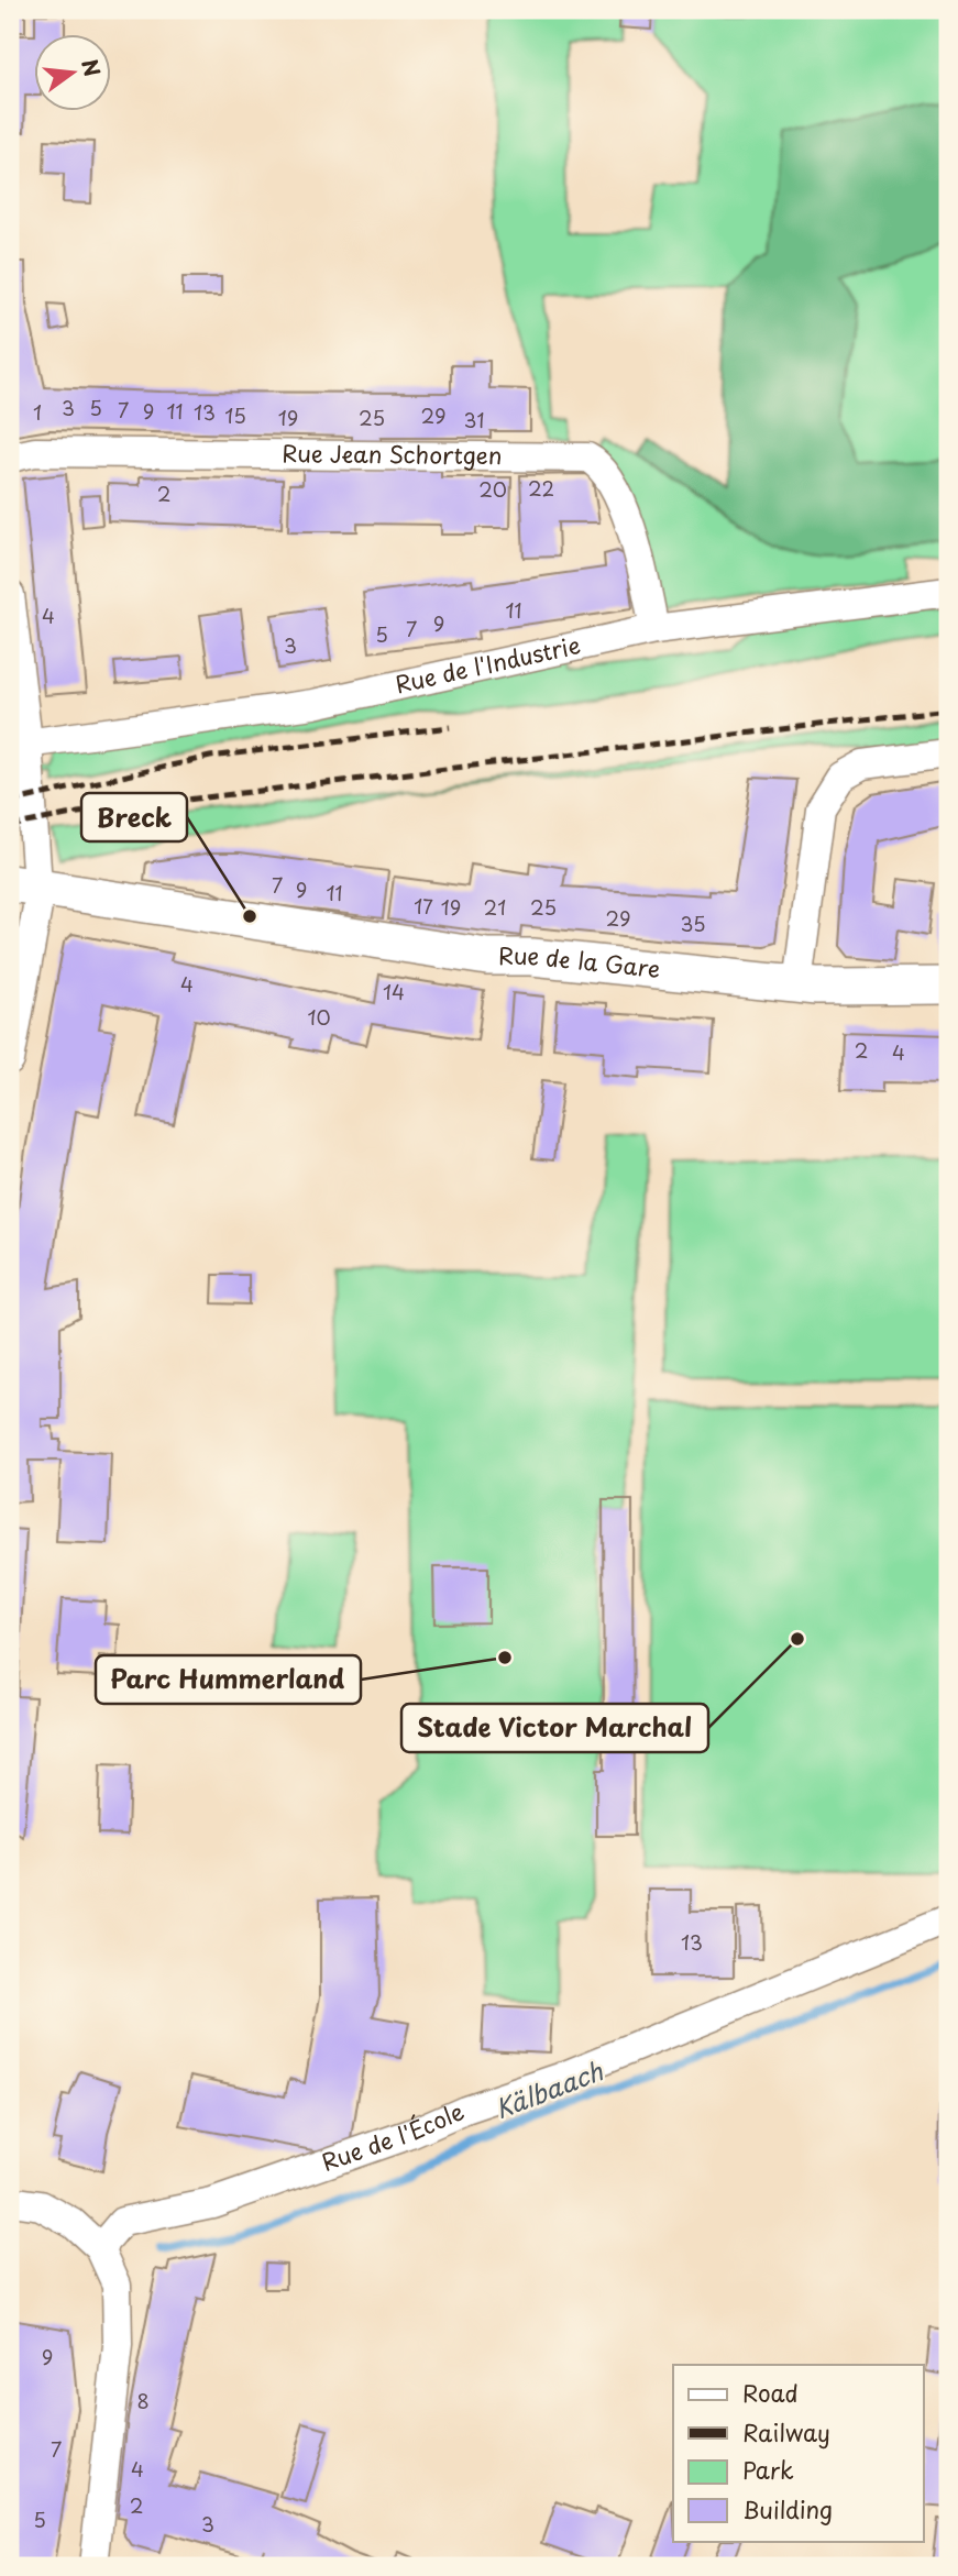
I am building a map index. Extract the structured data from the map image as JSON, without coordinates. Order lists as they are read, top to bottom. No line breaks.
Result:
{"streets":{"main road":["Rue de la Gare"],"street":["Rue Jean Schortgen","Rue de l'Industrie","Rue de l'École"]},"crossings":[["Rue Jean Schortgen","Rue de l'Industrie"]],"water":["Kälbaach"],"places":["Breck","Stade Victor Marchal","Parc Hummerland"],"house_numbers":["3","5","7","9","11","1","13","15","29","19","25","31","22","20","2","11","4","9","7","5","3","7","9","11","17","19","21","25","29","35","4","14","10","2","4","13","9","8","7","4","2","5","3"],"legend":["Road","Railway","Park","Building"],"north":"right"}
